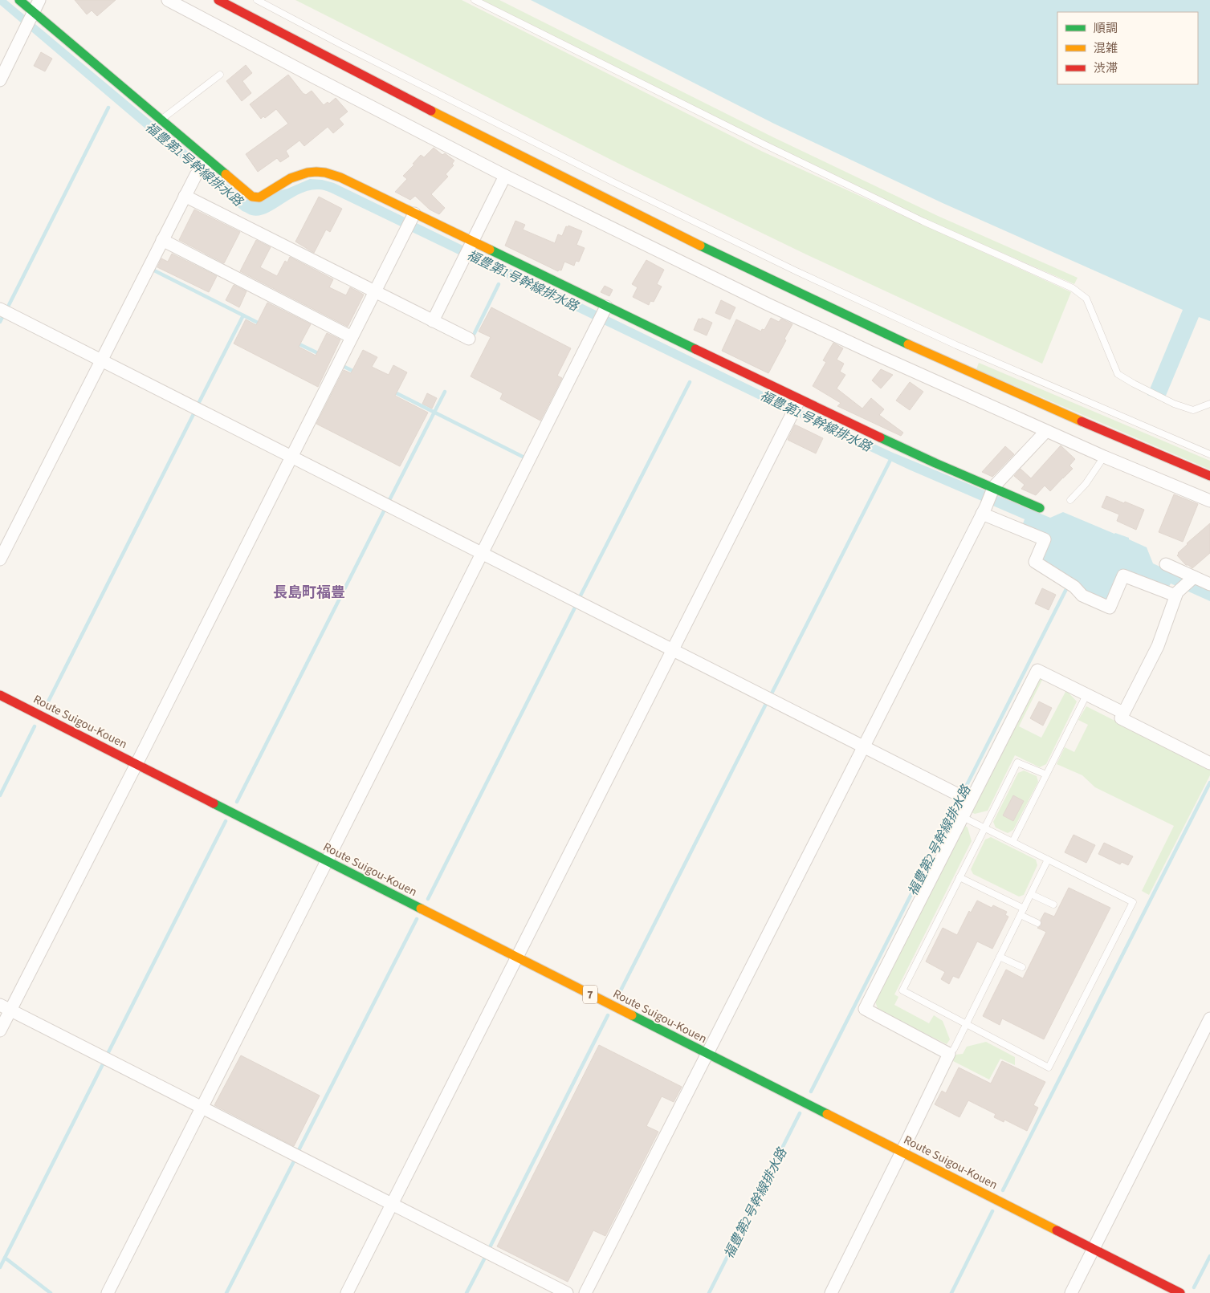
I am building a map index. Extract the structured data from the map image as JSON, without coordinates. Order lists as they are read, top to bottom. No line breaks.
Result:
{"streets":{"street":["Route Suigou-Kouen","7"]},"districts":["長島町福豊"],"water":["福豊第1号幹線排水路","福豊第2号幹線排水路"],"legend":["順調","混雑","渋滞"]}
